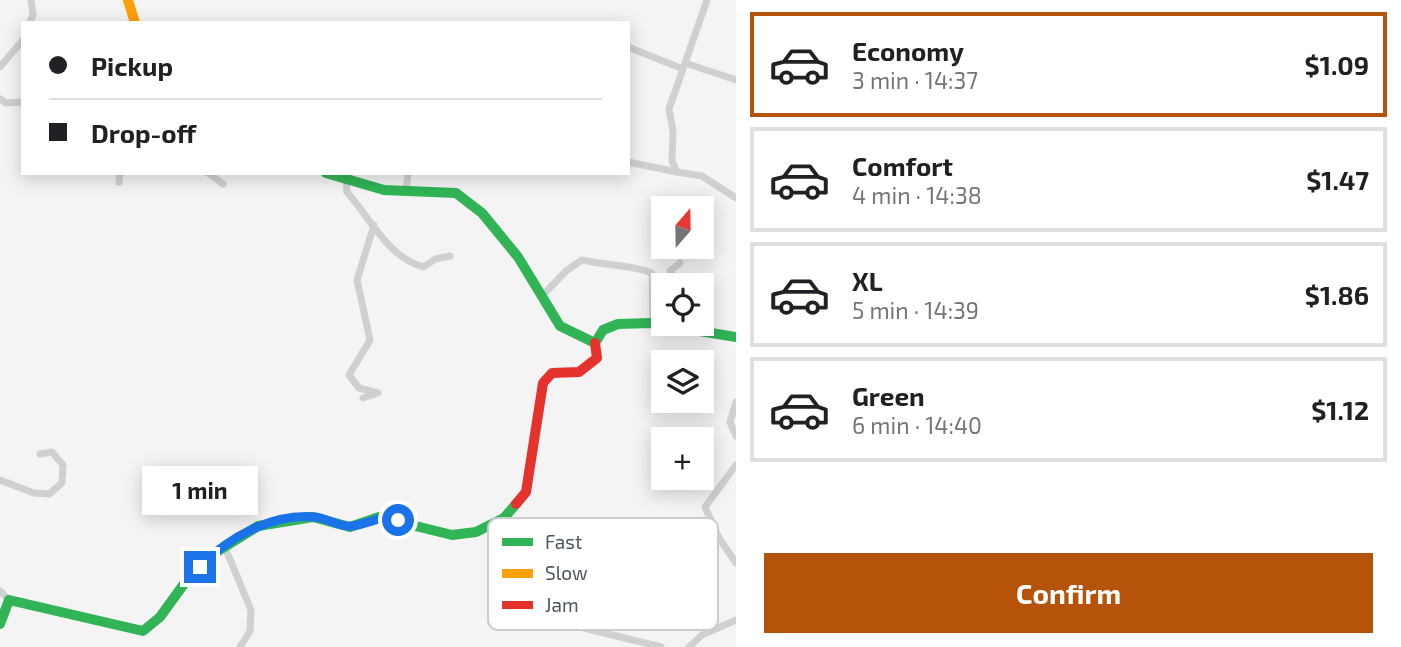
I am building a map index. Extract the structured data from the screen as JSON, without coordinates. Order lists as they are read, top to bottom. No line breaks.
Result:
{"legend":["Fast","Slow","Jam"],"north":"top","page":{"list":[{"name":"Economy","note":"3 min · 14:37","value":"$1.09"},{"name":"Comfort","note":"4 min · 14:38","value":"$1.47"},{"name":"XL","note":"5 min · 14:39","value":"$1.86"},{"name":"Green","note":"6 min · 14:40","value":"$1.12"}],"banner":["Pickup","Drop-off"],"map_buttons":"+","bubble":"1 min","buttons":"Confirm"}}
